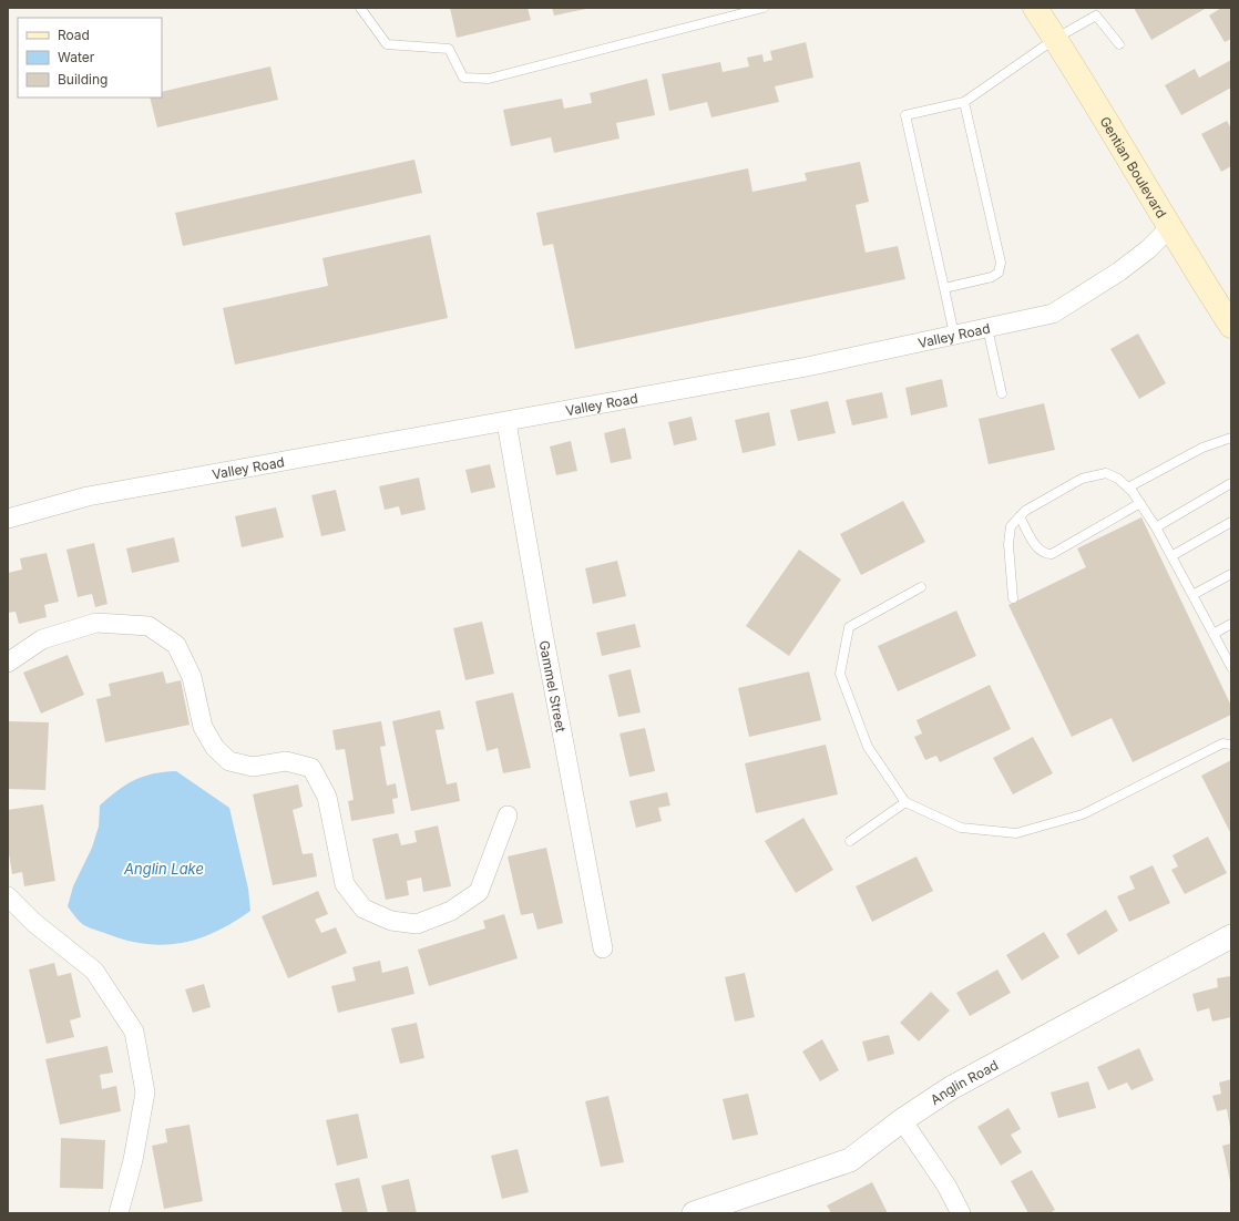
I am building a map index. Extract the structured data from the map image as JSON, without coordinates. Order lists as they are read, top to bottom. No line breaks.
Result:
{"streets":{"main road":["Gentian Boulevard"],"street":["Valley Road","Gammel Street","Anglin Road"]},"crossings":[["Gentian Boulevard","Valley Road"],["Valley Road","Gammel Street"]],"water":["Anglin Lake"],"legend":["Road","Water","Building"]}
